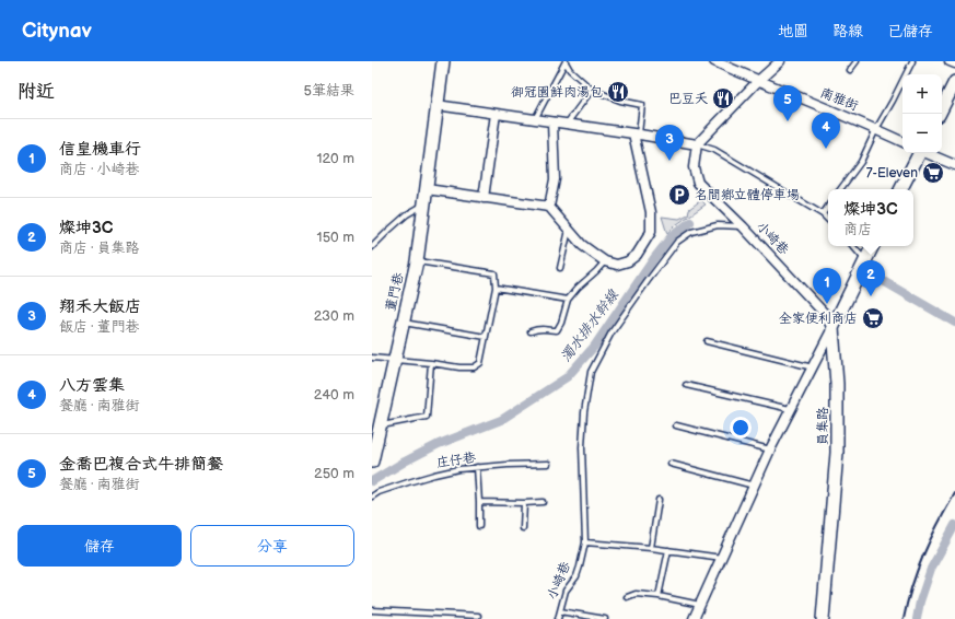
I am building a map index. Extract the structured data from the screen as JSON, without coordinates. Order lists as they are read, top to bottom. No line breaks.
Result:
{"streets":{"main road":["董門巷","員集路"],"street":["南雅街","小崎巷"],"lane":["庄仔巷"]},"crossings":[["小崎巷","員集路"]],"water":["濁水排水幹線"],"places":{"restaurant":["御冠園鮮肉湯包","巴豆夭"],"supermarket":["7-Eleven","全家便利商店"],"parking":["名間鄉立體停車場"]},"page":{"header":"Citynav","nav":["地圖","路線","已儲存"],"heading":["附近","5筆結果"],"map_buttons":["+","−"],"pins":["5","4","3","2","1"],"list":[{"mark":"1","name":"信皇機車行","note":"商店 · 小崎巷","value":"120 m"},{"mark":"2","name":"燦坤3C","note":"商店 · 員集路","value":"150 m"},{"mark":"3","name":"翔禾大飯店","note":"飯店 · 董門巷","value":"230 m"},{"mark":"4","name":"八方雲集","note":"餐廳 · 南雅街","value":"240 m"},{"mark":"5","name":"金喬巴複合式牛排簡餐","note":"餐廳 · 南雅街","value":"250 m"}],"popup":["燦坤3C","商店"],"buttons":["儲存","分享"]}}
